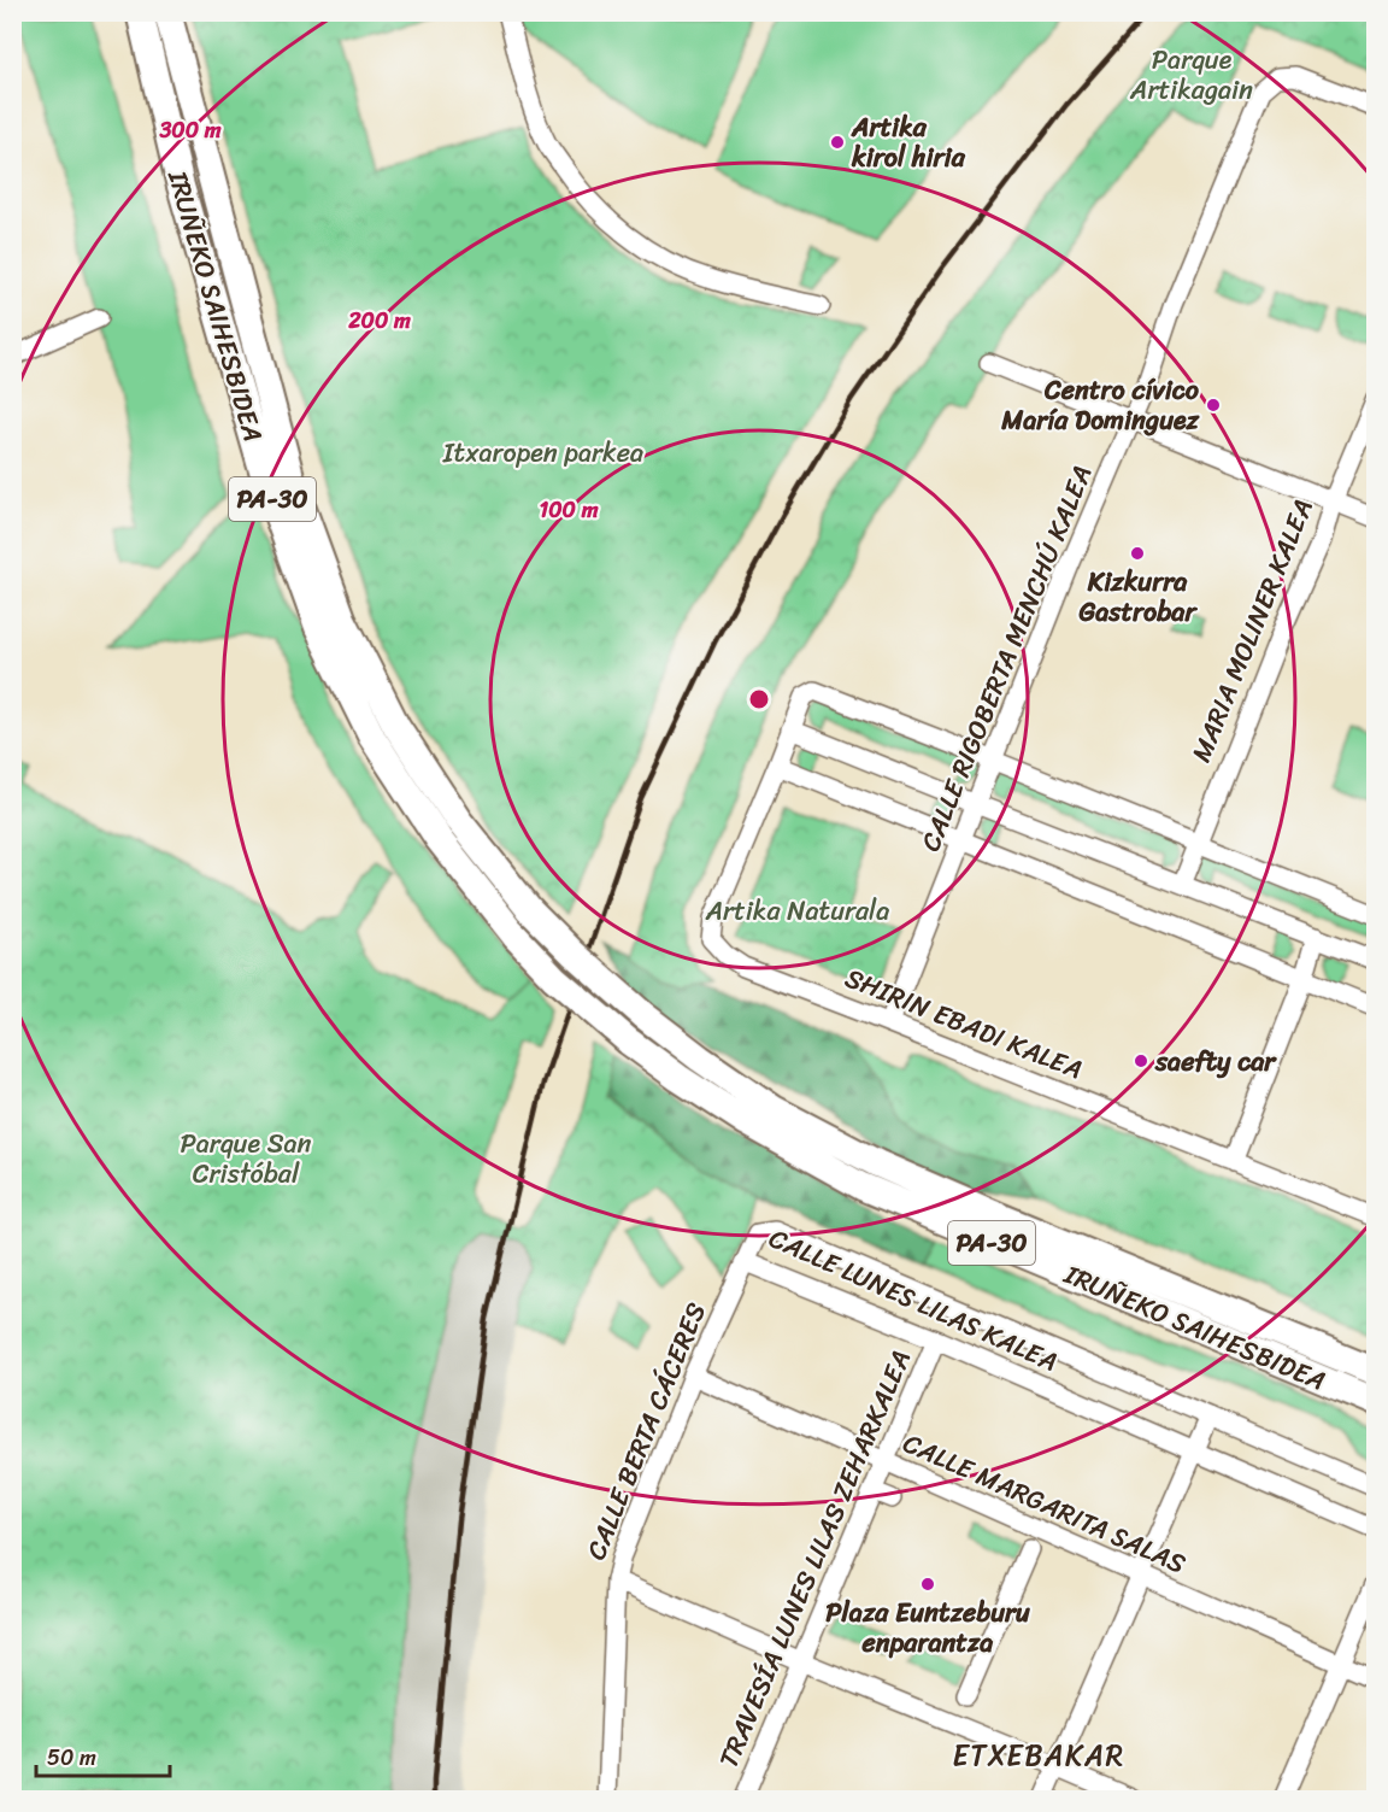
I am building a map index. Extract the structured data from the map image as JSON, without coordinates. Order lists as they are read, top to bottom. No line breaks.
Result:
{"streets":{"highway":["IRUÑEKO SAIHESBIDEA","PA-30"],"street":["MARIA MOLINER KALEA","CALLE RIGOBERTA MENCHÚ KALEA","SHIRIN EBADI KALEA","CALLE LUNES LILAS KALEA","CALLE BERTA CÁCERES","CALLE MARGARITA SALAS","TRAVESÍA LUNES LILAS ZEHARKALEA"]},"crossings":[["CALLE RIGOBERTA MENCHÚ KALEA","SHIRIN EBADI KALEA"],["CALLE LUNES LILAS KALEA","CALLE BERTA CÁCERES"],["CALLE LUNES LILAS KALEA","TRAVESÍA LUNES LILAS ZEHARKALEA"],["CALLE BERTA CÁCERES","CALLE MARGARITA SALAS"],["CALLE MARGARITA SALAS","TRAVESÍA LUNES LILAS ZEHARKALEA"]],"districts":["ETXEBAKAR"],"parks":["Parque Artikagain","Itxaropen parkea","Artika Naturala","Parque San Cristóbal"],"places":["Artika kirol hiria","Centro cívico María Dominguez","Kizkurra Gastrobar","saefty car","Plaza Euntzeburu enparantza"],"scale_bar":"50 m","rings":["300 m","200 m","100 m"]}
